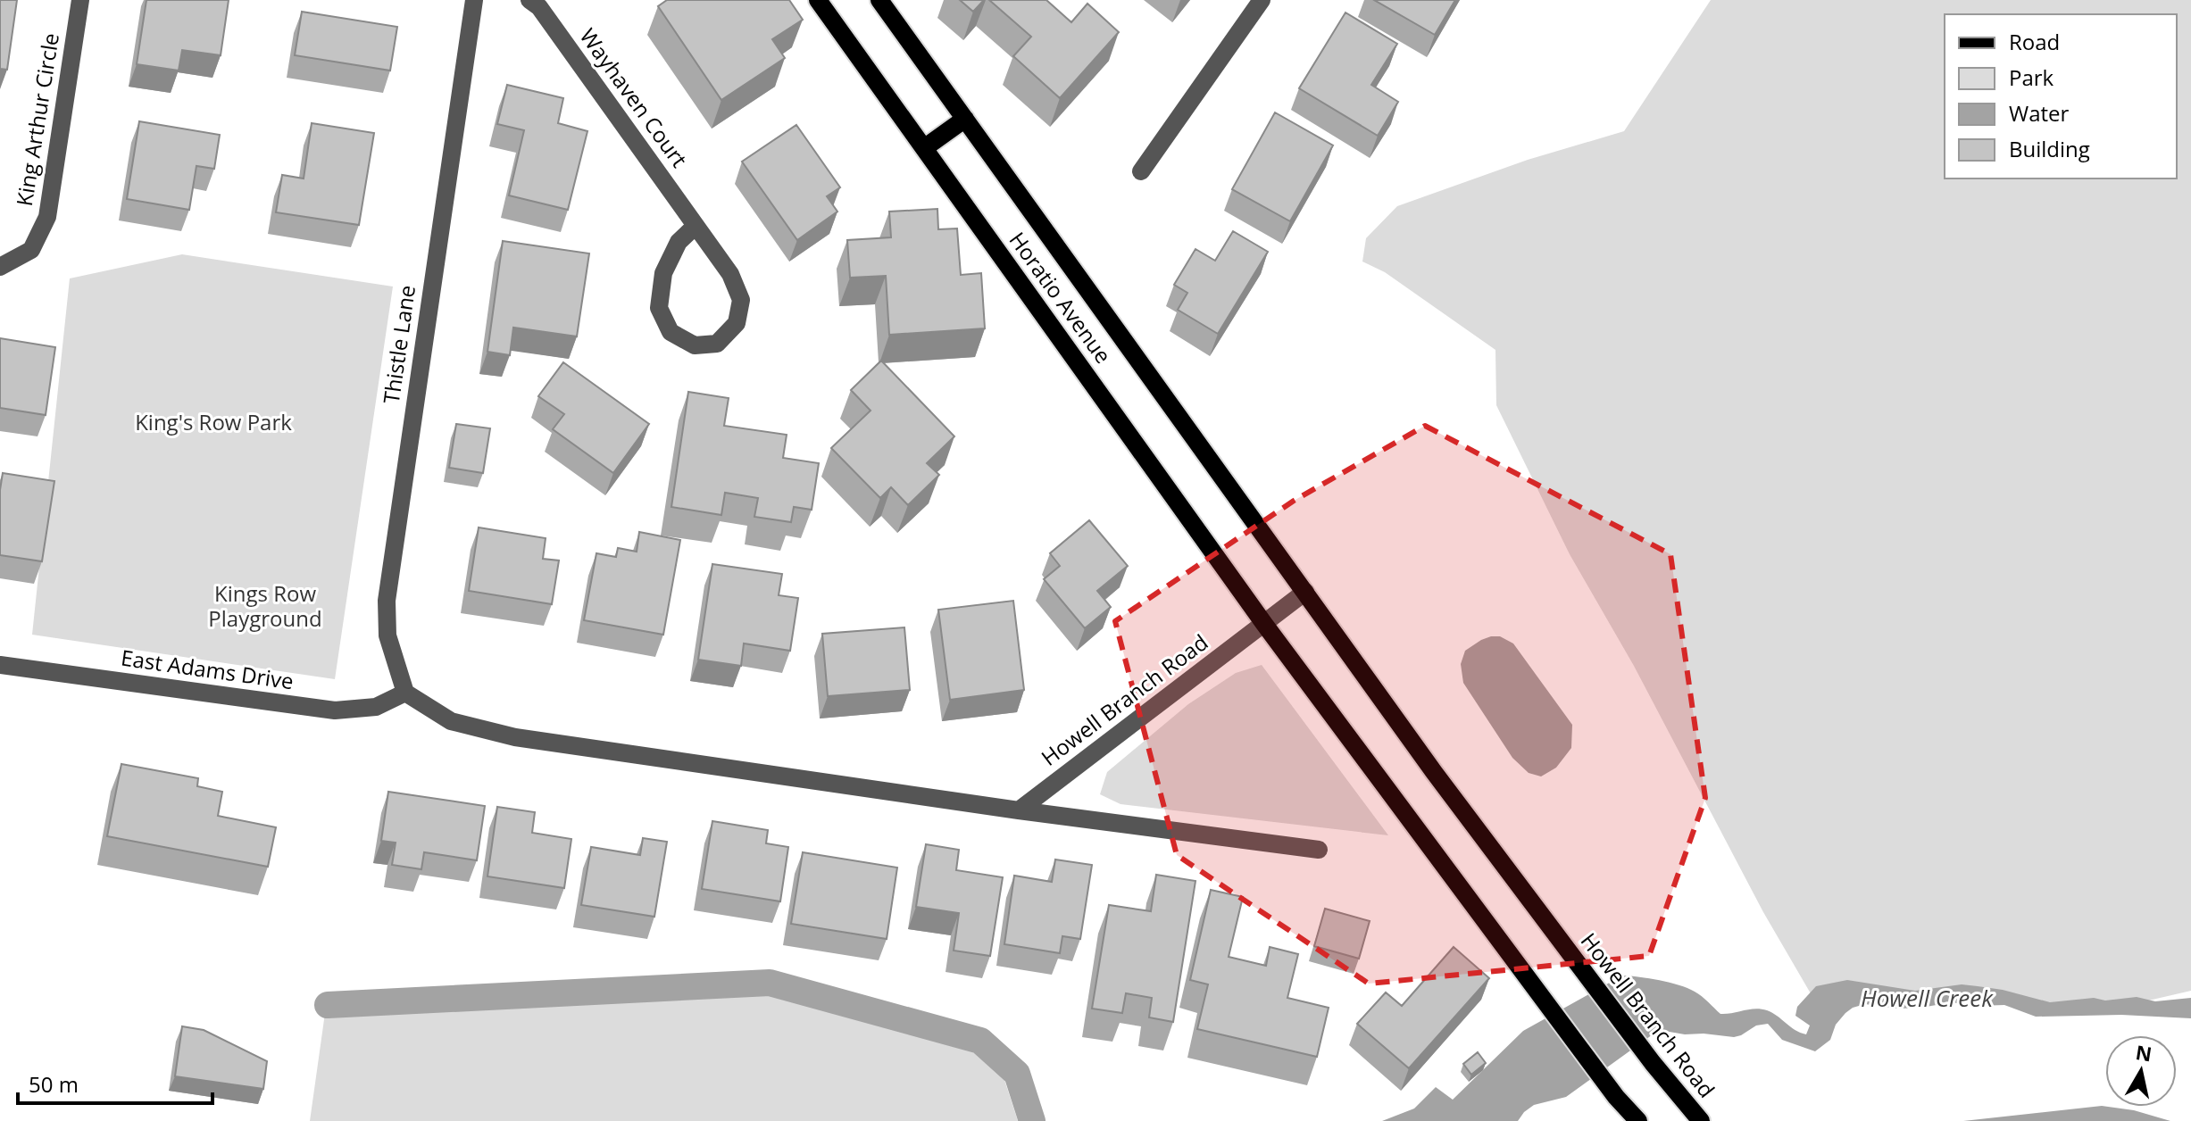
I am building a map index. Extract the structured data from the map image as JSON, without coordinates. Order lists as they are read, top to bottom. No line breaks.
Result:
{"streets":{"main road":["Horatio Avenue","Howell Branch Road"],"street":["Wayhaven Court","King Arthur Circle","Thistle Lane","East Adams Drive"]},"crossings":[["Horatio Avenue","Howell Branch Road"],["Thistle Lane","East Adams Drive"]],"water":["Howell Creek"],"parks":["King's Row Park","Kings Row Playground"],"legend":["Road","Park","Water","Building"],"scale_bar":"50 m","north":"top"}
